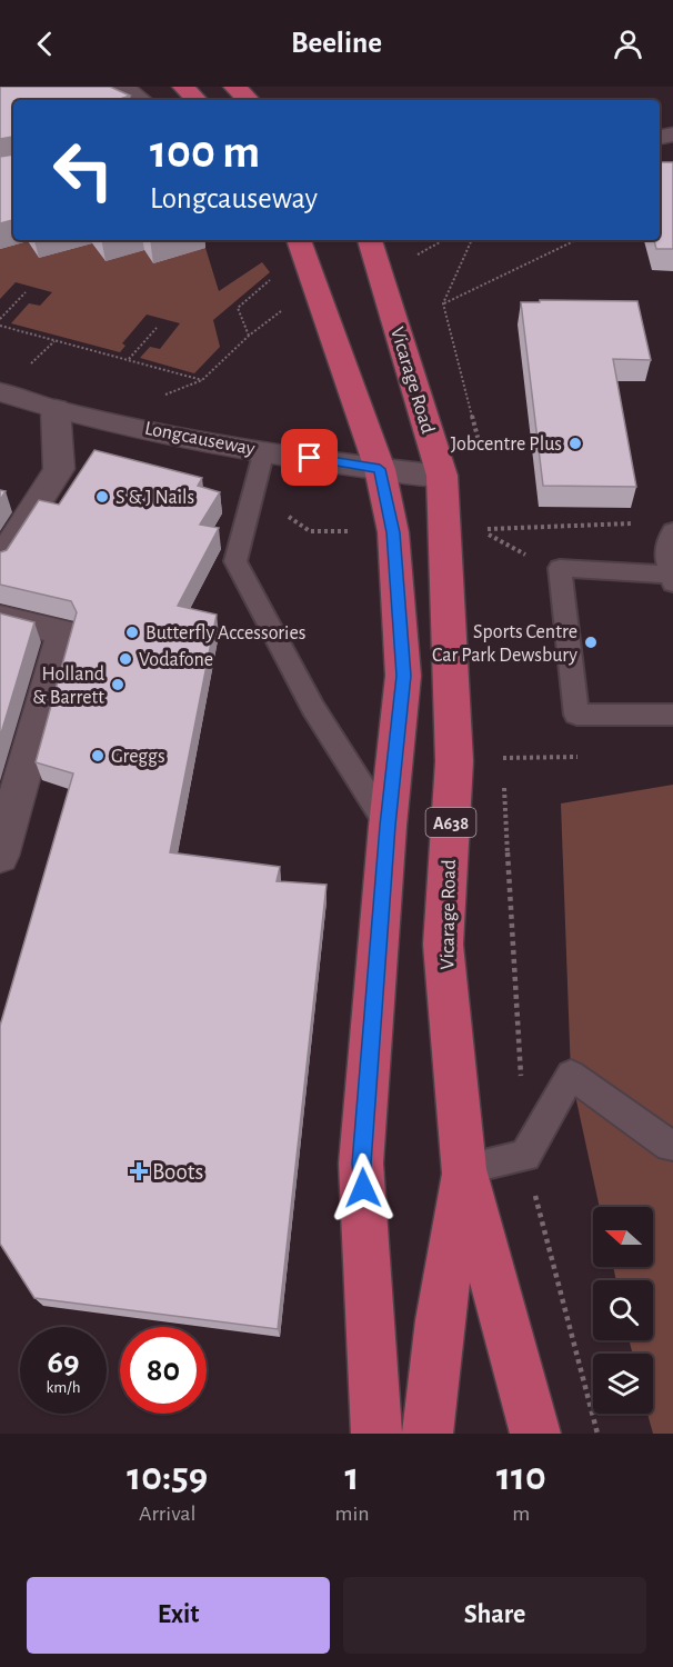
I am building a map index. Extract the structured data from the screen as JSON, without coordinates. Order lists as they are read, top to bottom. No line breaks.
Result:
{"streets":{"highway":["Vicarage Road","A638"],"street":["Longcauseway"]},"crossings":[["Vicarage Road","Longcauseway"]],"places":{"other":["Jobcentre Plus","S & J Nails","Butterfly Accessories","Sports Centre Car Park Dewsbury","Vodafone","Holland & Barrett","Greggs"],"health":["Boots"]},"north":"left","page":{"header":"Beeline","turn":["100 m","Longcauseway"],"speed":"69 km/h","limit":"80","eta":["10:59","Arrival","1","min","110","m"],"buttons":["Exit","Share"]}}
